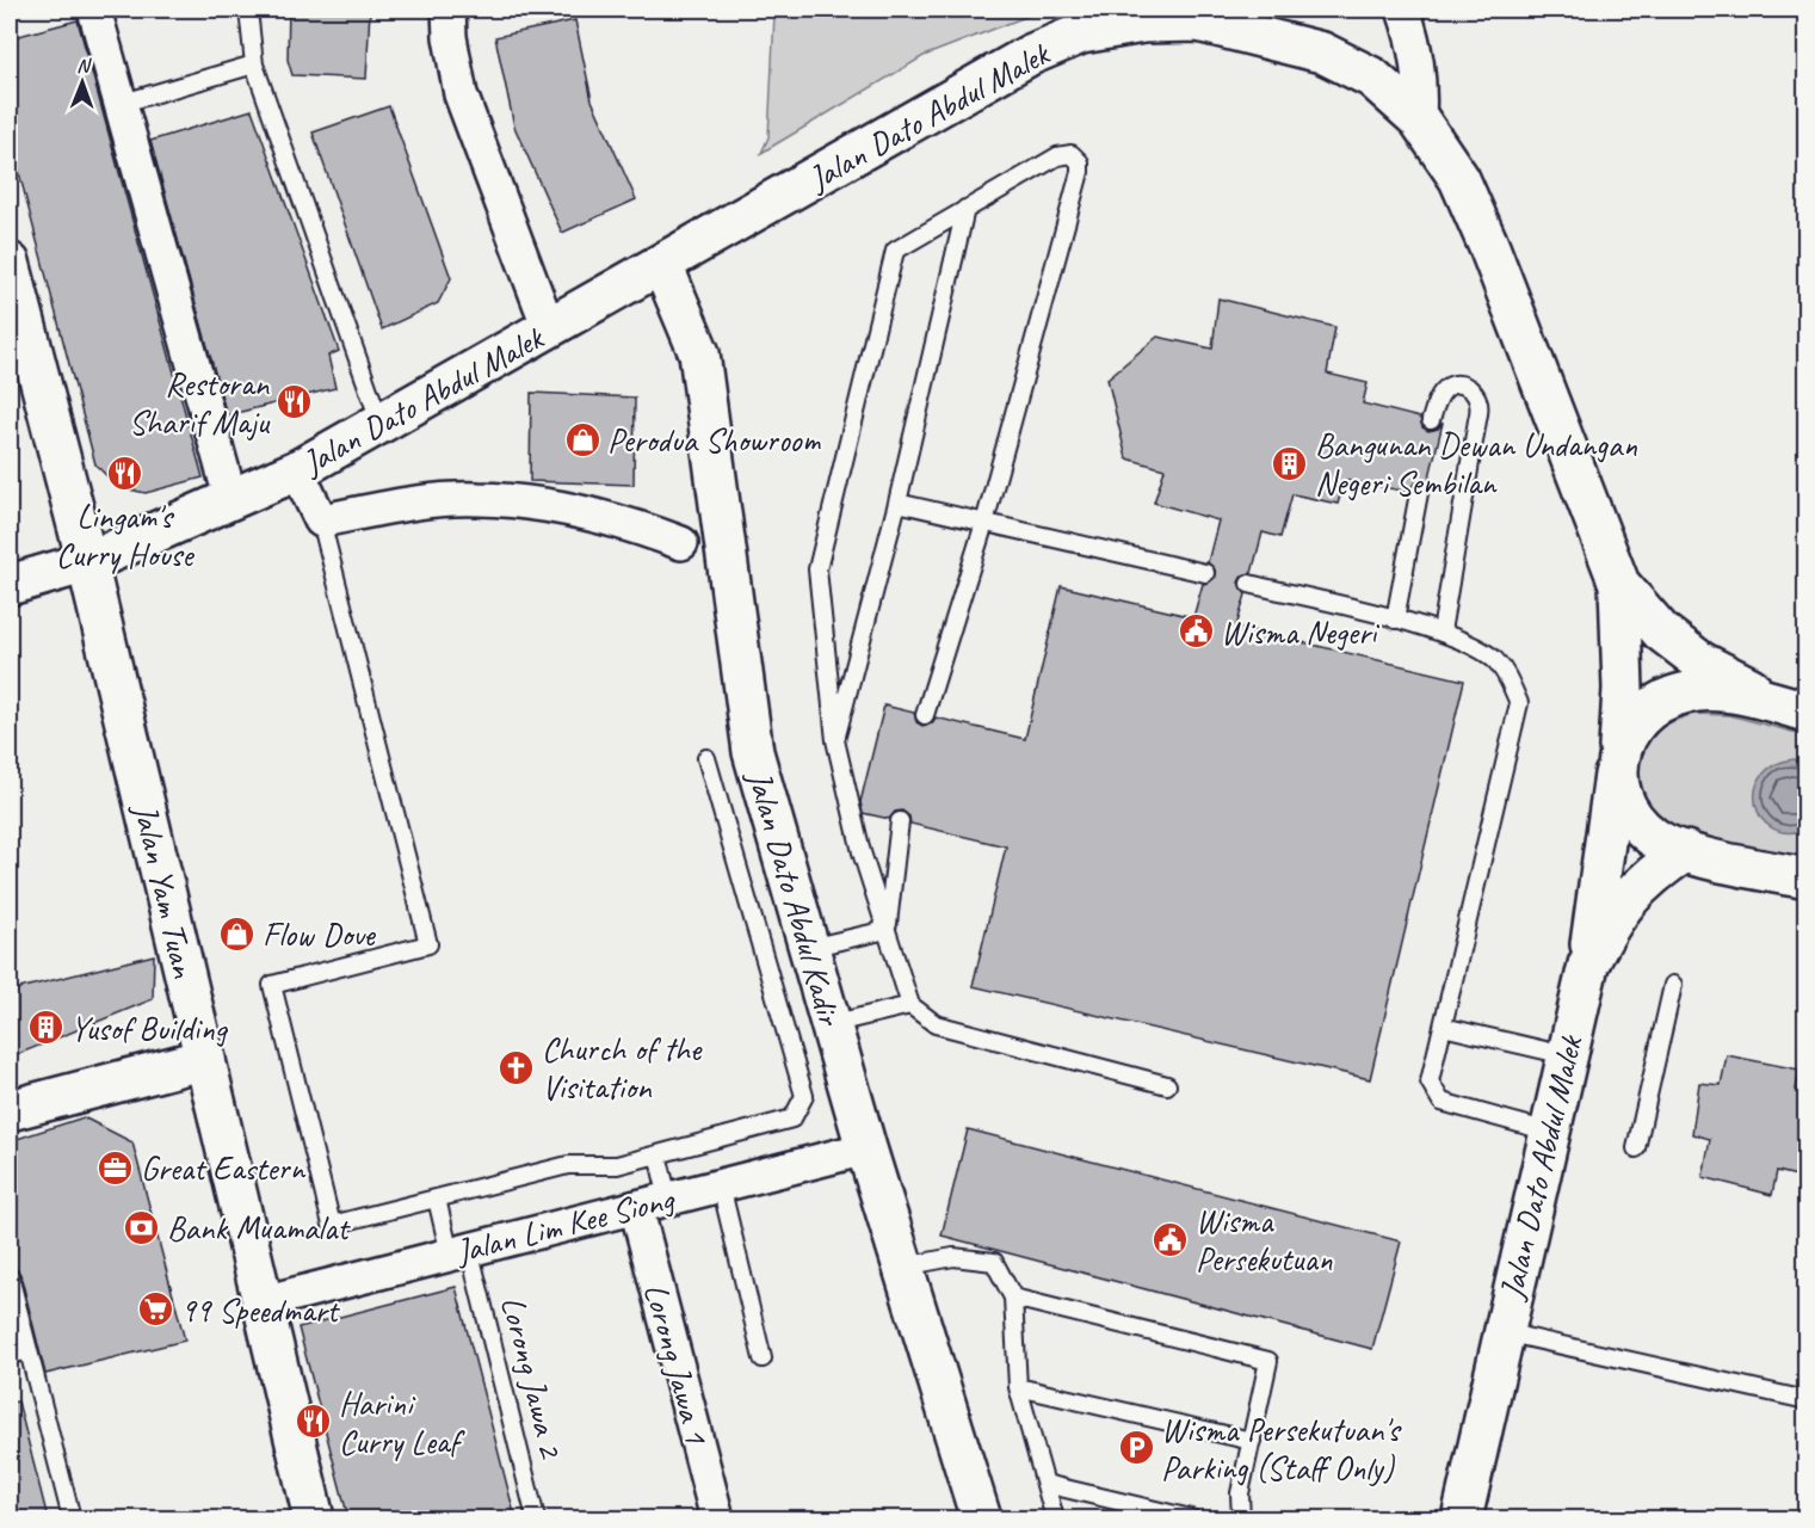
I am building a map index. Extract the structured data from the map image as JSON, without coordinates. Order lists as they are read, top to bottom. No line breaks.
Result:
{"streets":{"main road":["Jalan Dato Abdul Malek","Jalan Yam Tuan","Jalan Dato Abdul Kadir"],"street":["Jalan Lim Kee Siong","Lorong Jawa 1"],"lane":["Lorong Jawa 2"]},"crossings":[["Jalan Dato Abdul Malek","Jalan Yam Tuan"],["Jalan Dato Abdul Malek","Jalan Dato Abdul Kadir"],["Jalan Yam Tuan","Jalan Lim Kee Siong"],["Jalan Dato Abdul Kadir","Jalan Lim Kee Siong"],["Jalan Lim Kee Siong","Lorong Jawa 1"],["Jalan Lim Kee Siong","Lorong Jawa 2"]],"places":{"restaurant":["Restoran Sharif Maju","Lingam's Curry House","Harini Curry Leaf"],"shop":["Perodua Showroom","Flow Dove"],"building":["Bangunan Dewan Undangan Negeri Sembilan","Yusof Building"],"public building":["Wisma Negeri","Wisma Persekutuan"],"church":["Church of the Visitation"],"office":["Great Eastern"],"bank":["Bank Muamalat"],"supermarket":["99 Speedmart"],"parking":["Wisma Persekutuan's Parking (Staff Only)"]},"north":"top"}
